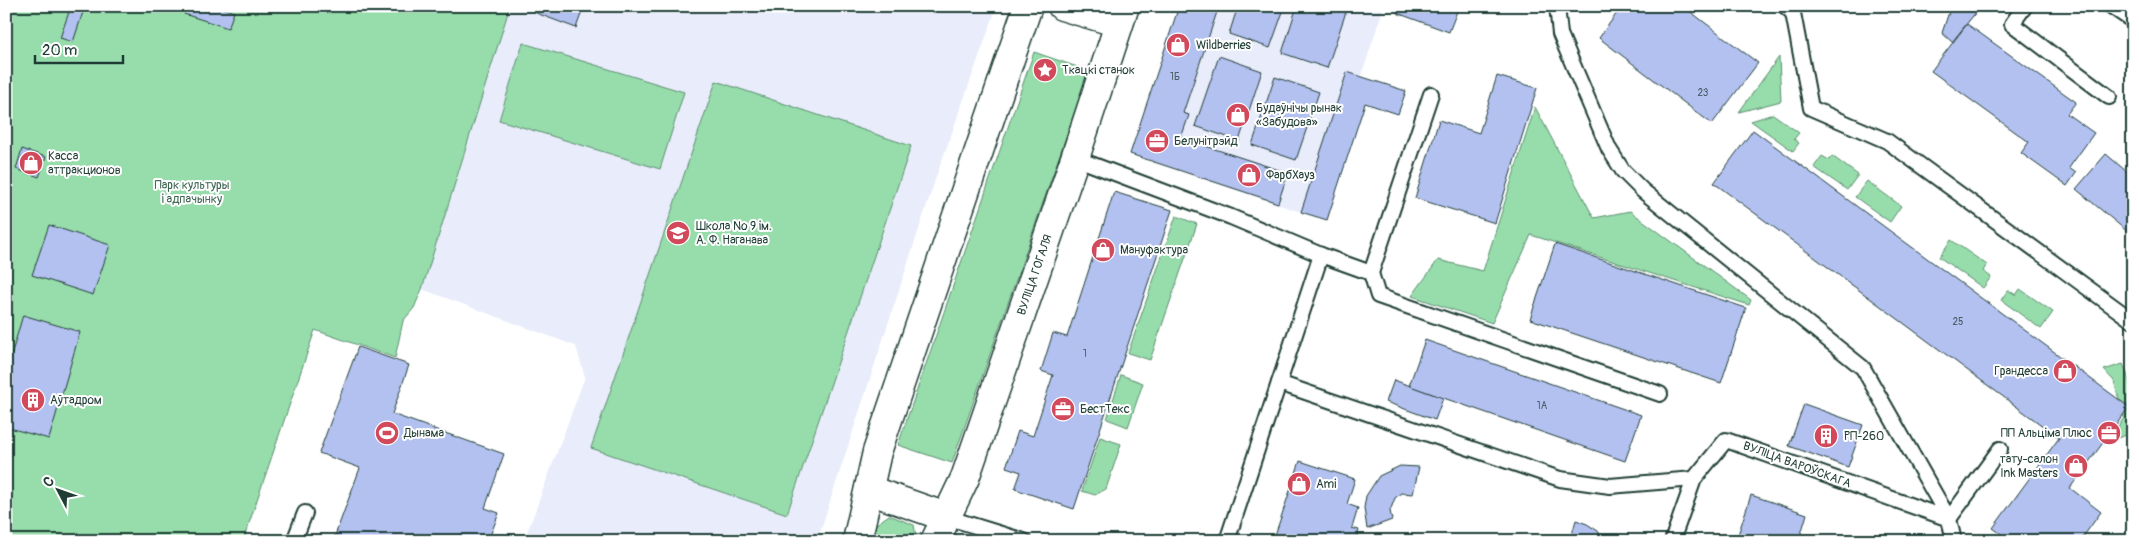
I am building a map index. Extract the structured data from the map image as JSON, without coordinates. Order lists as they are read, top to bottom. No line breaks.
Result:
{"streets":{"main road":["ВУЛІЦА ГОГАЛЯ"],"lane":["ВУЛІЦА ВАРОЎСКАГА"]},"parks":["Парк культуры і адпачынку"],"places":{"shop":["Wildberries","Будаўнічы рынак «Забудова»","Касса аттракционов","ФарбХауз","Мануфактура","Грандесса","тату-салон Ink Masters","Ami"],"place":["Ткацкі станок"],"office":["Белунітрэйд","БестТекс","ПП Альціма Плюс"],"school or university":["Школа № 9 ім. А. Ф. Наганава"],"building":["Аўтадром","РП-260"],"sports":["Дынама"]},"house_numbers":["1Б","23","25","1","1А"],"scale_bar":"20 m","north":"top left"}
